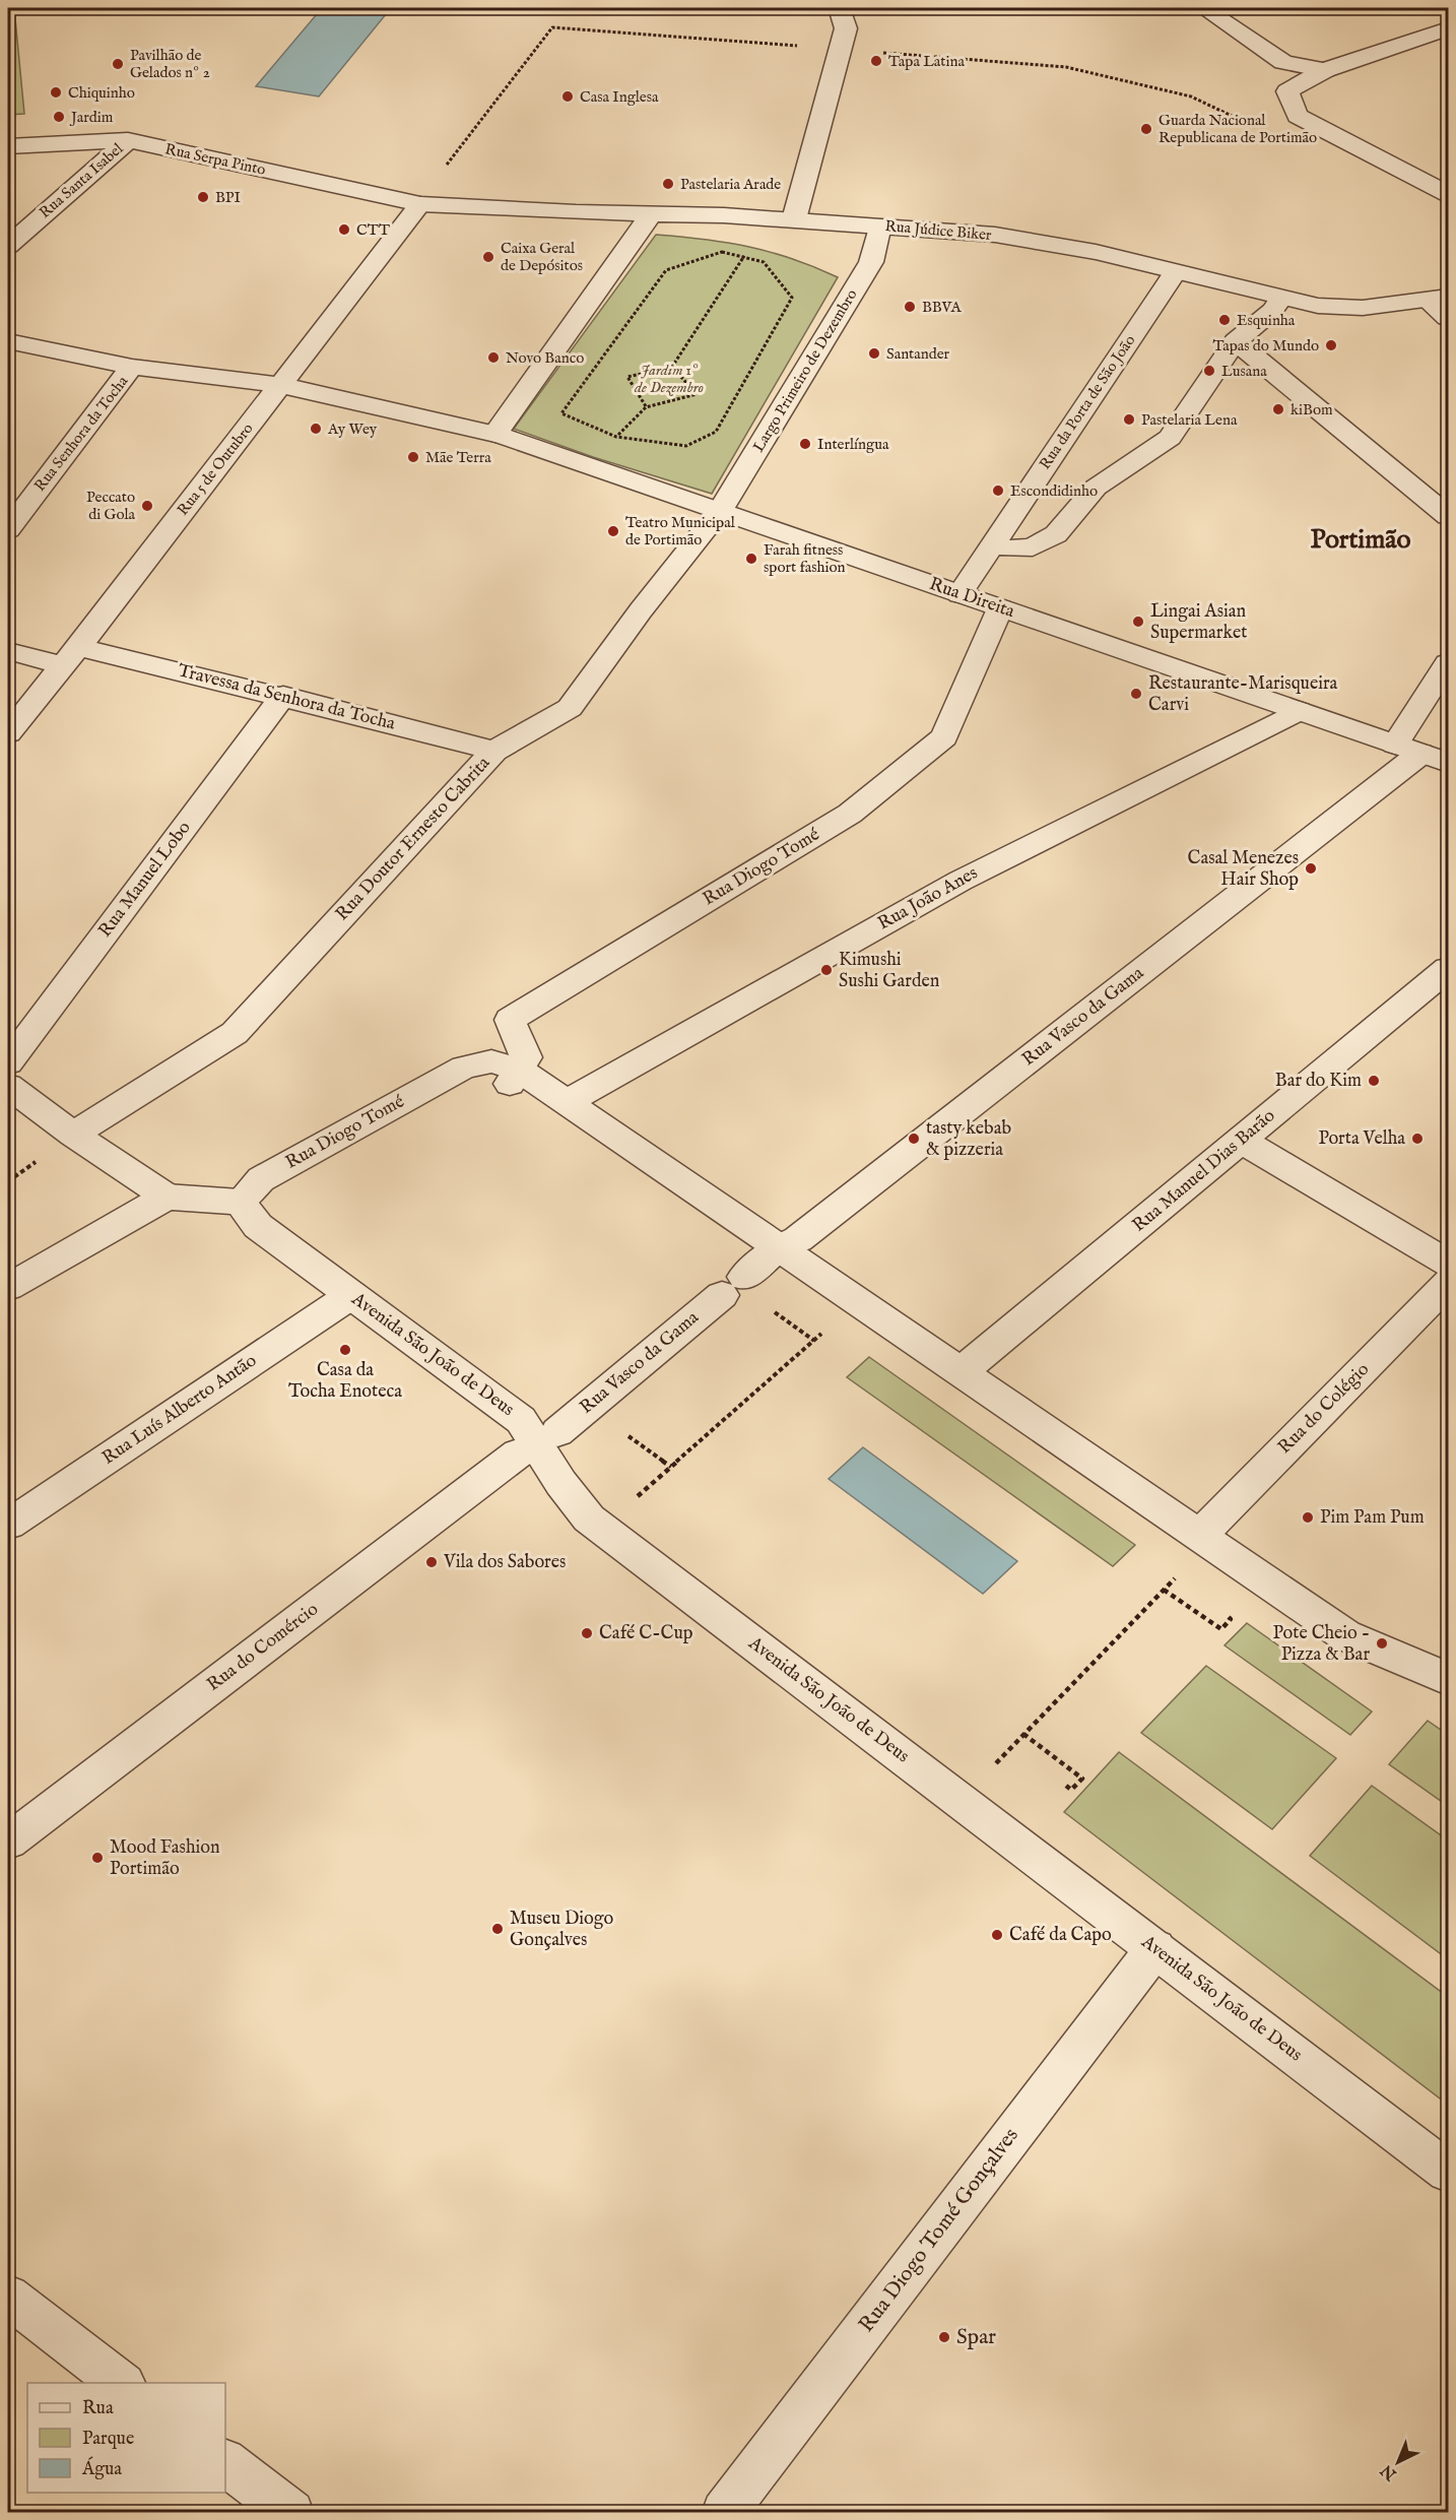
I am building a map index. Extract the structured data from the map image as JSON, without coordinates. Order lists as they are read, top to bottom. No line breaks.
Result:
{"streets":{"street":["Rua Serpa Pinto","Rua Santa Isabel","Rua Júdice Biker","Largo Primeiro de Dezembro","Rua da Porta de São João","Rua Senhora da Tocha","Rua 5 de Outubro","Rua Direita","Travessa da Senhora da Tocha","Rua Doutor Ernesto Cabrita","Rua Diogo Tomé","Rua Manuel Lobo","Rua João Anes","Rua Vasco da Gama","Rua Manuel Dias Barão","Avenida São João de Deus","Rua do Colégio","Rua Luís Alberto Antão","Rua do Comércio","Rua Diogo Tomé Gonçalves"]},"crossings":[["Rua Serpa Pinto","Rua Santa Isabel"],["Rua Serpa Pinto","Rua Júdice Biker"],["Rua Serpa Pinto","Rua 5 de Outubro"],["Rua Júdice Biker","Largo Primeiro de Dezembro"],["Rua Júdice Biker","Rua da Porta de São João"],["Rua Júdice Biker","Rua 5 de Outubro"],["Largo Primeiro de Dezembro","Rua Direita"],["Largo Primeiro de Dezembro","Rua Doutor Ernesto Cabrita"],["Rua da Porta de São João","Rua Direita"],["Rua Senhora da Tocha","Rua Direita"],["Rua 5 de Outubro","Rua Direita"],["Rua 5 de Outubro","Travessa da Senhora da Tocha"],["Rua Direita","Rua Doutor Ernesto Cabrita"],["Rua Direita","Rua Diogo Tomé"],["Rua Direita","Rua João Anes"],["Rua Direita","Rua Vasco da Gama"],["Travessa da Senhora da Tocha","Rua Doutor Ernesto Cabrita"],["Travessa da Senhora da Tocha","Rua Manuel Lobo"],["Rua Diogo Tomé","Avenida São João de Deus"],["Avenida São João de Deus","Rua Luís Alberto Antão"],["Avenida São João de Deus","Rua Diogo Tomé Gonçalves"]],"districts":["Portimão"],"parks":["Jardim 1º de Dezembro"],"places":["Tapa Latina","Pavilhão de Gelados nº 2","Chiquinho","Casa Inglesa","Jardim","Guarda Nacional Republicana de Portimão","Pastelaria Arade","BPI","CTT","Caixa Geral de Depósitos","BBVA","Esquinha","Tapas do Mundo","Santander","Novo Banco","Lusana","kiBom","Pastelaria Lena","Ay Wey","Interlíngua","Mãe Terra","Escondidinho","Peccato di Gola","Teatro Municipal de Portimão","Farah fitness sport fashion","Lingai Asian Supermarket","Restaurante-Marisqueira Carvi","Casal Menezes Hair Shop","Kimushi Sushi Garden","Bar do Kim","tasty kebab & pizzeria","Porta Velha","Casa da Tocha Enoteca","Pim Pam Pum","Vila dos Sabores","Café C-Cup","Pote Cheio - Pizza & Bar","Mood Fashion Portimão","Museu Diogo Gonçalves","Café da Capo","Spar"],"legend":["Rua","Parque","Água"],"north":"bottom left"}
